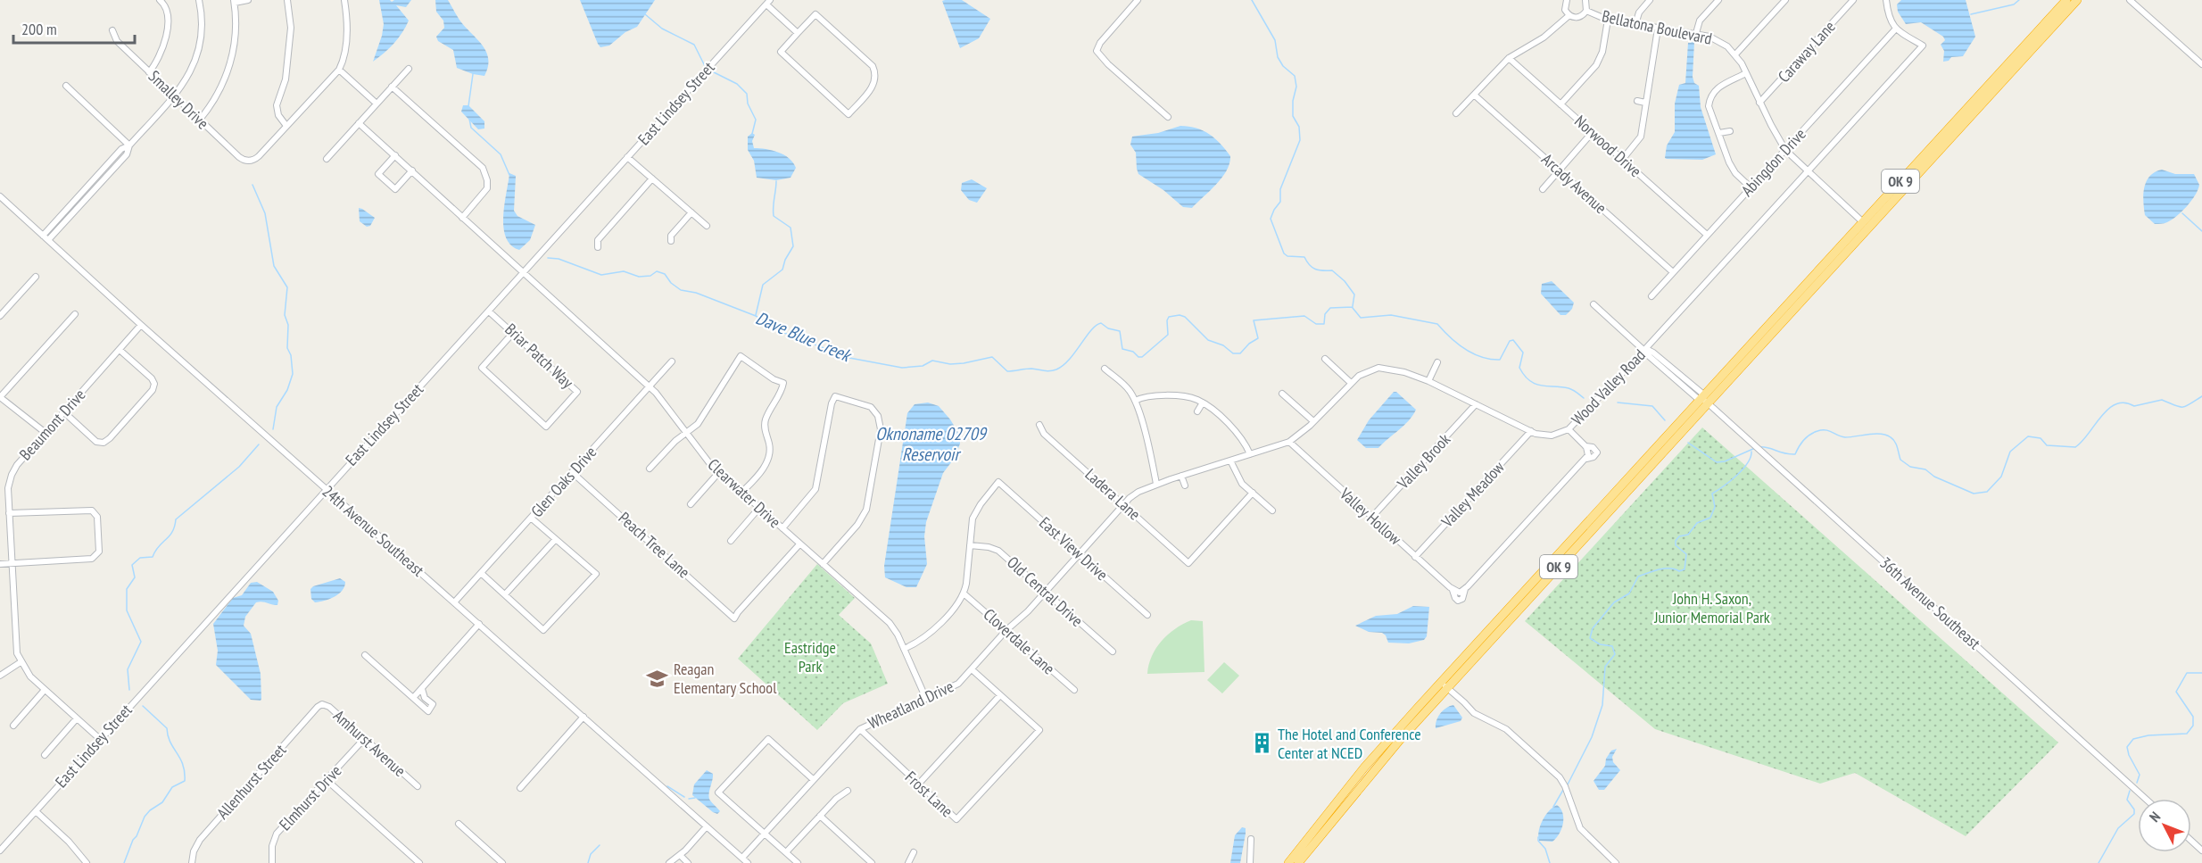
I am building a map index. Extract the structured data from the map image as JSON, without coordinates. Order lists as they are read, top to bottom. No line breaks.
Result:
{"streets":{"highway":["OK 9"],"street":["Bellatona Boulevard","Caraway Lane","Smalley Drive","East Lindsey Street","Norwood Drive","Abingdon Drive","Arcady Avenue","Briar Patch Way","Wood Valley Road","Beaumont Drive","Valley Brook","Glen Oaks Drive","Clearwater Drive","Ladera Lane","Valley Meadow","Valley Hollow","24th Avenue Southeast","Peach Tree Lane","East View Drive","Old Central Drive","36th Avenue Southeast","Cloverdale Lane","Wheatland Drive","Amhurst Avenue","Allenhurst Street","Frost Lane","Elmhurst Drive"]},"crossings":[["Bellatona Boulevard","Caraway Lane"],["Bellatona Boulevard","Abingdon Drive"],["Bellatona Boulevard","OK 9"],["Bellatona Boulevard","Wood Valley Road"],["East Lindsey Street","Briar Patch Way"],["East Lindsey Street","Clearwater Drive"],["East Lindsey Street","24th Avenue Southeast"],["Norwood Drive","Abingdon Drive"],["Abingdon Drive","Arcady Avenue"],["Abingdon Drive","Wood Valley Road"],["OK 9","36th Avenue Southeast"],["Wood Valley Road","Valley Brook"],["Wood Valley Road","Ladera Lane"],["Wood Valley Road","Valley Meadow"],["Wood Valley Road","Valley Hollow"],["Wood Valley Road","36th Avenue Southeast"],["Wood Valley Road","Wheatland Drive"],["Beaumont Drive","24th Avenue Southeast"],["Valley Brook","Valley Hollow"],["Glen Oaks Drive","Clearwater Drive"],["Glen Oaks Drive","24th Avenue Southeast"],["Glen Oaks Drive","Peach Tree Lane"],["Clearwater Drive","Peach Tree Lane"],["Clearwater Drive","Wheatland Drive"],["Ladera Lane","Wheatland Drive"],["Valley Meadow","Valley Hollow"],["24th Avenue Southeast","Wheatland Drive"],["East View Drive","Old Central Drive"],["East View Drive","Wheatland Drive"],["Old Central Drive","Wheatland Drive"],["Cloverdale Lane","Wheatland Drive"],["Wheatland Drive","Frost Lane"],["Amhurst Avenue","Allenhurst Street"],["Amhurst Avenue","Elmhurst Drive"]],"water":["Dave Blue Creek","Oknoname 02709 Reservoir"],"parks":["John H. Saxon, Junior Memorial Park","Eastridge Park"],"places":{"school or university":["Reagan Elementary School"],"building":["The Hotel and Conference Center at NCED"]},"scale_bar":"200 m","north":"top left"}
